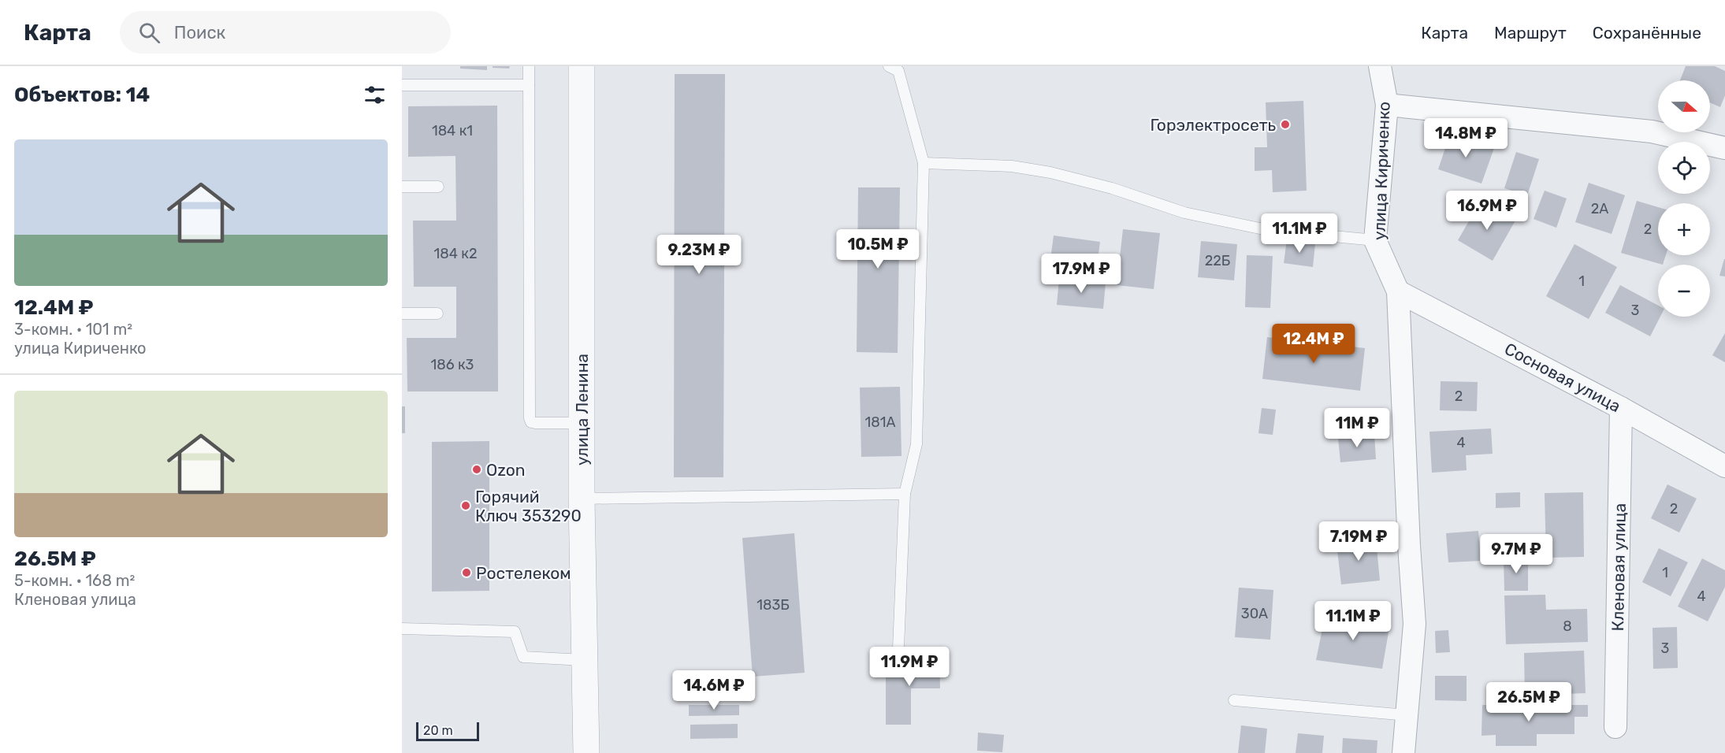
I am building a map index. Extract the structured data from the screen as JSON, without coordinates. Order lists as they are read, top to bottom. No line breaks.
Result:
{"streets":{"street":["улица Кириченко","Сосновая улица","улица Ленина","Кленовая улица"]},"crossings":[["улица Кириченко","Сосновая улица"],["Сосновая улица","Кленовая улица"]],"places":["Горэлектросеть","Ozon","Горячий Ключ 353290","Ростелеком"],"house_numbers":["184 к1","2А","2","184 к2","22Б","1","3","186 к3","2","181А","4","2","1","4","183Б","30А","8","3"],"scale_bar":"20 m","north":"right","page":{"header":"Карта","search":"Поиск","nav":["Карта","Маршрут","Сохранённые"],"heading":"Объектов: 14","map_buttons":["+","−"],"price":["14.8M ₽","16.9M ₽","11.1M ₽","10.5M ₽","9.23M ₽","17.9M ₽","12.4M ₽","11M ₽","7.19M ₽","9.7M ₽","11.1M ₽","11.9M ₽","14.6M ₽","26.5M ₽"],"list":[{"name":"12.4M ₽","note":"3-комн. · 101 m² · улица Кириченко"},{"name":"26.5M ₽","note":"5-комн. · 168 m² · Кленовая улица"}],"scale":"20 m"}}
